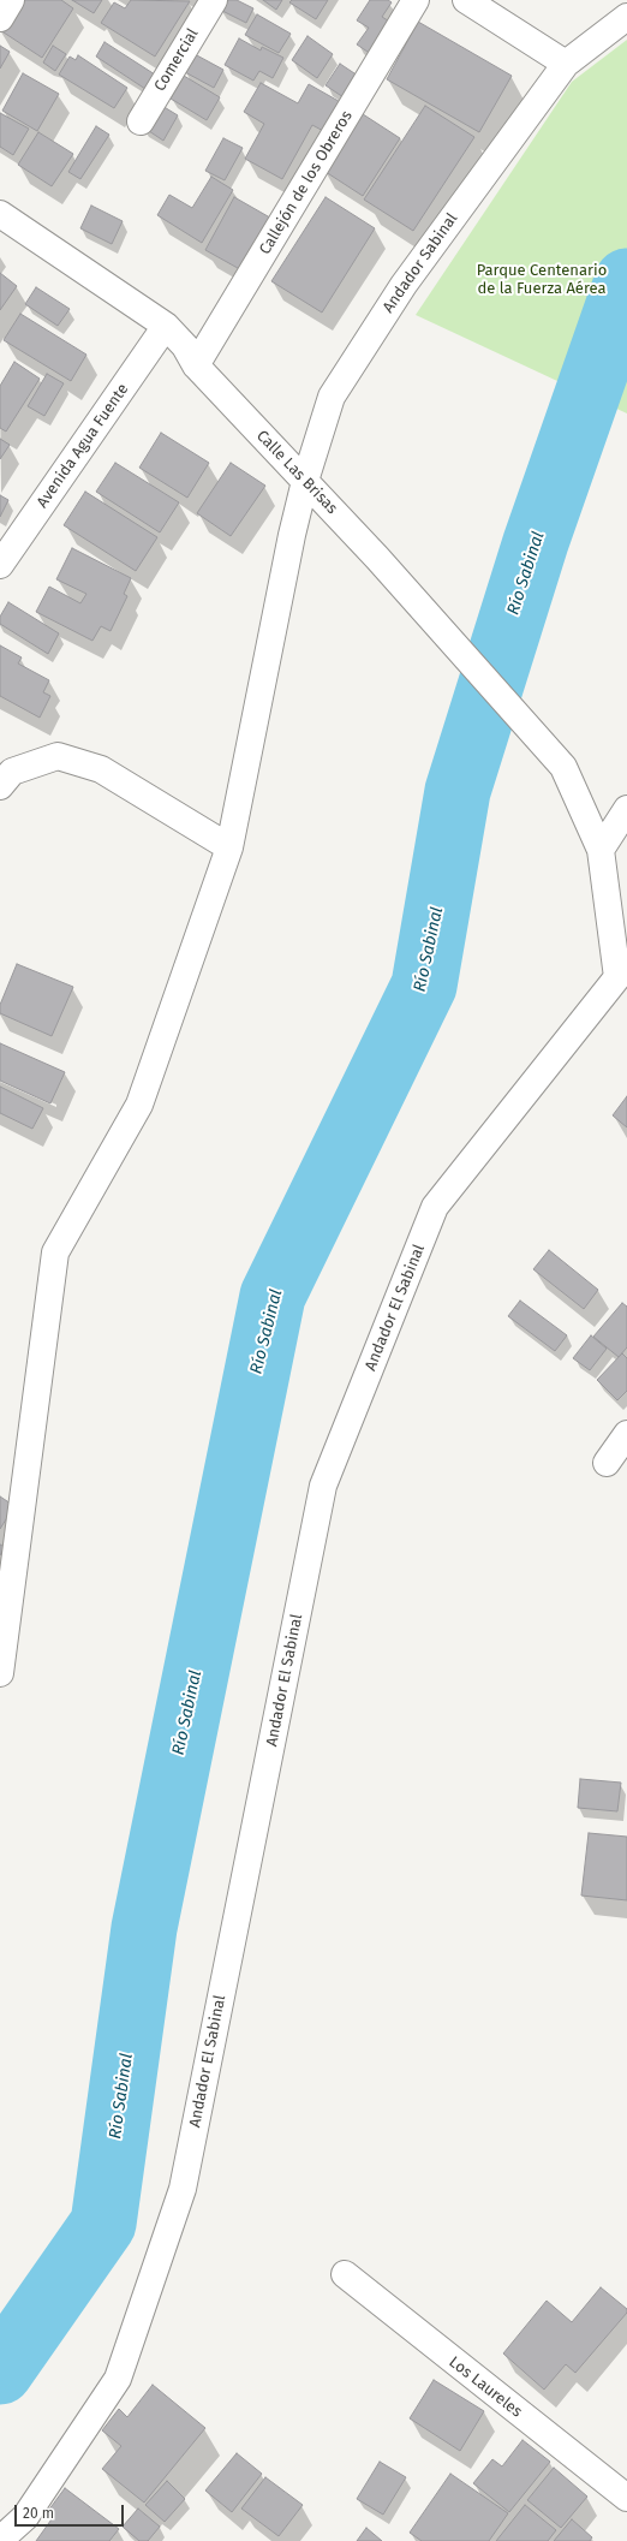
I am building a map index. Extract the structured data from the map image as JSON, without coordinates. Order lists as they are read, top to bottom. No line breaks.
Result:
{"streets":{"street":["Comercial","Callejón de los Obreros","Andador Sabinal","Avenida Agua Fuente","Calle Las Brisas","Andador El Sabinal","Los Laureles"]},"crossings":[["Callejón de los Obreros","Calle Las Brisas"],["Andador Sabinal","Calle Las Brisas"],["Avenida Agua Fuente","Calle Las Brisas"],["Calle Las Brisas","Andador El Sabinal"]],"water":["Río Sabinal"],"parks":["Parque Centenario de la Fuerza Aérea"],"scale_bar":"20 m"}
